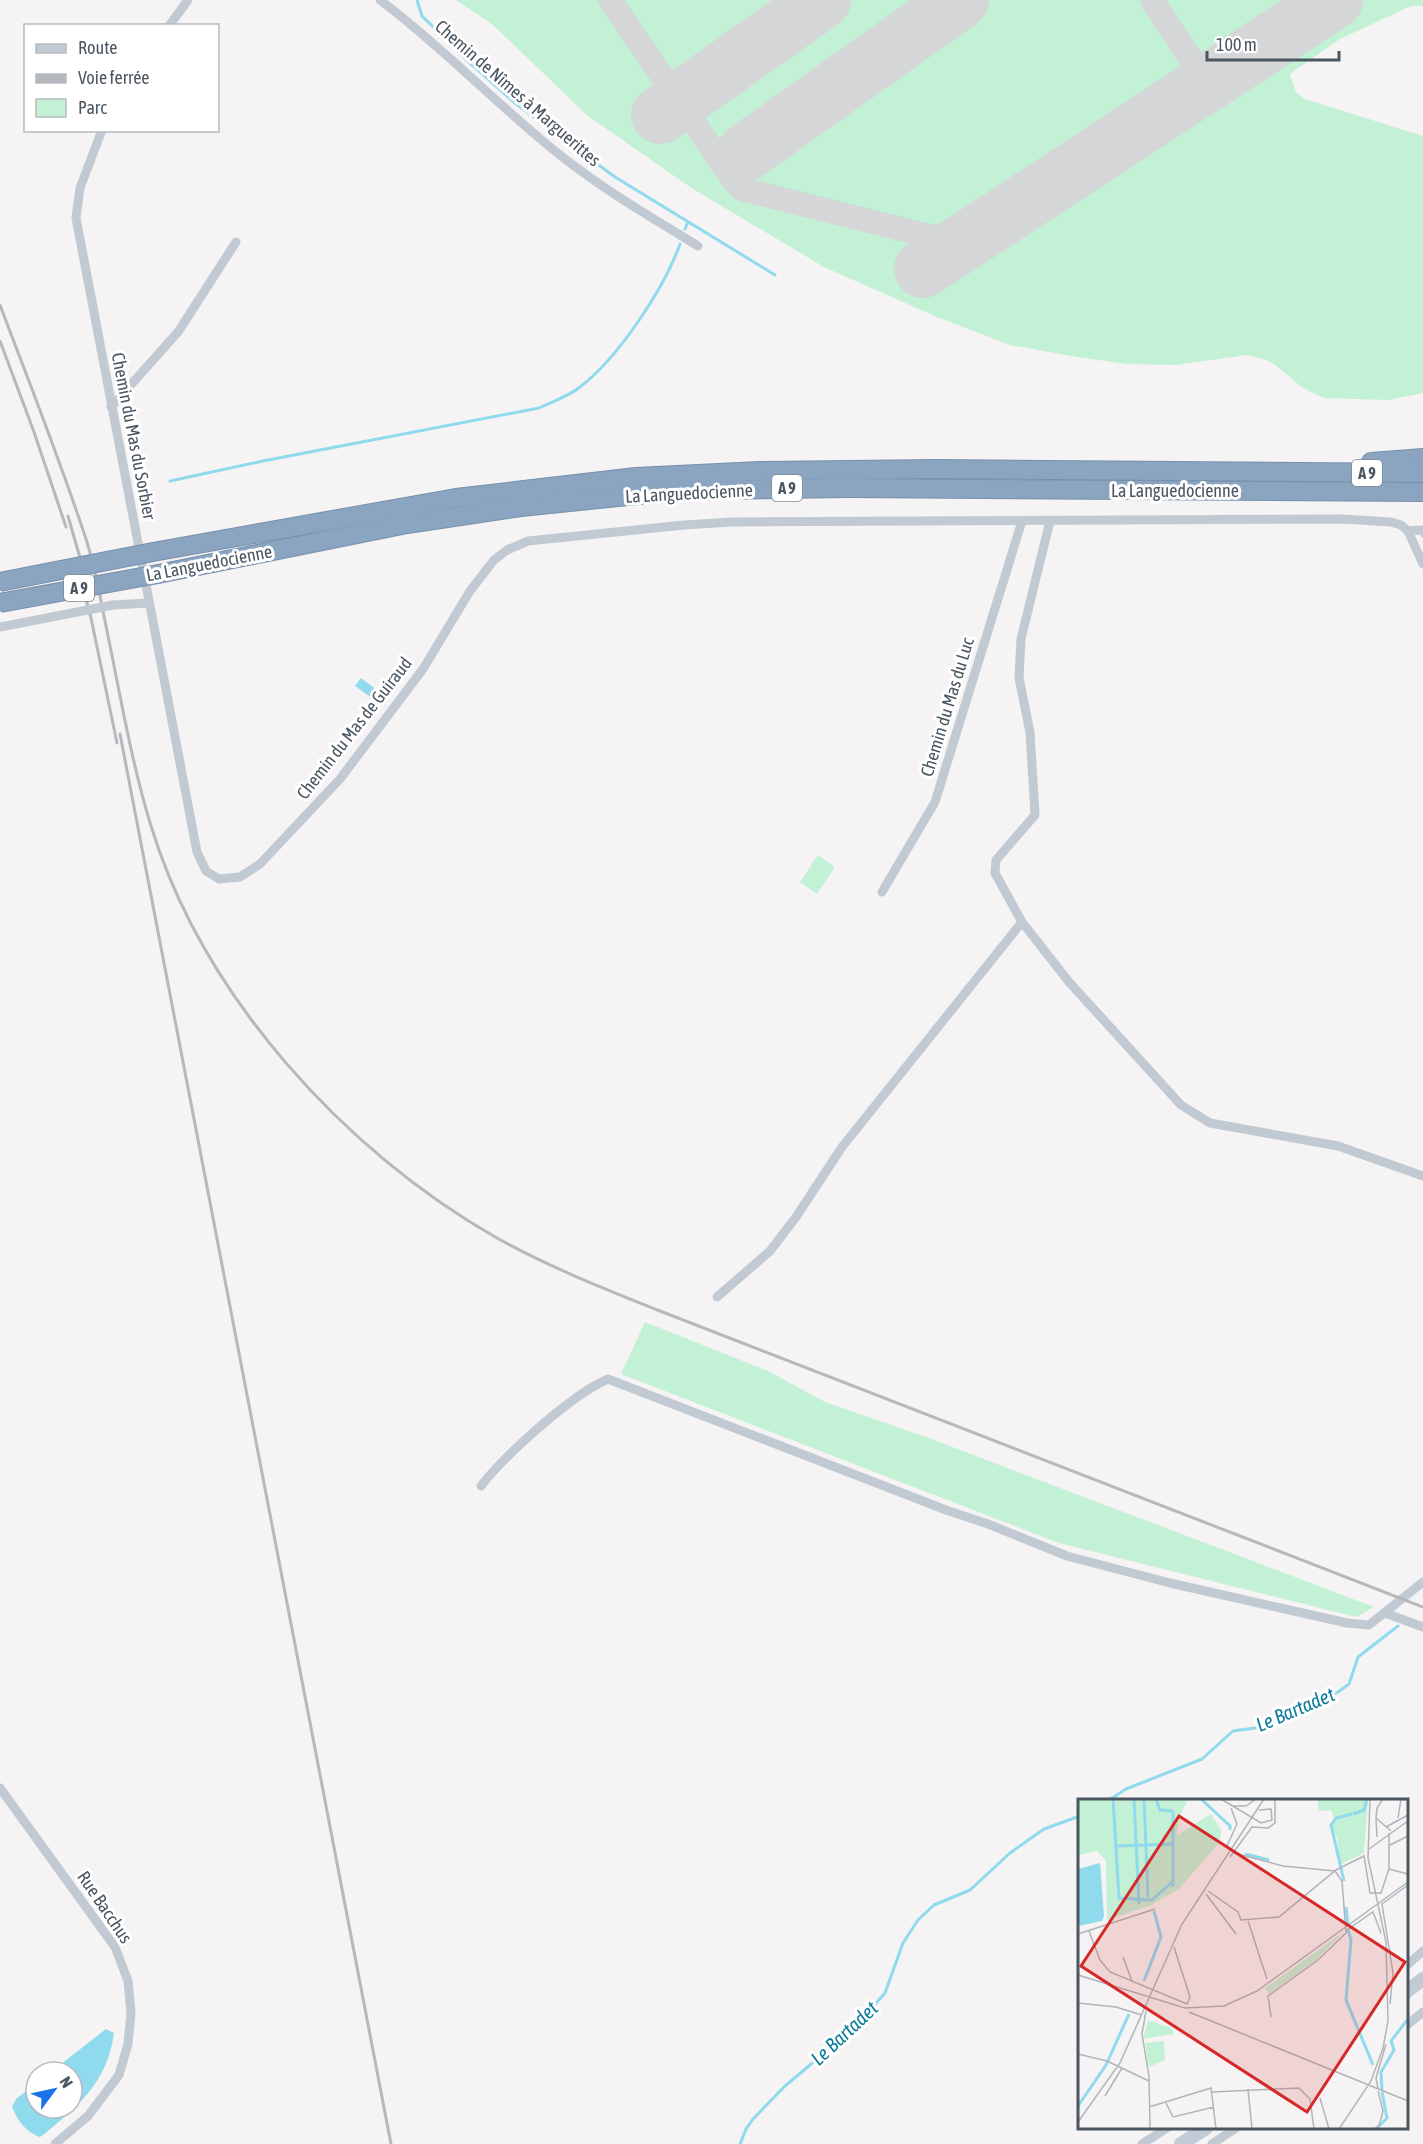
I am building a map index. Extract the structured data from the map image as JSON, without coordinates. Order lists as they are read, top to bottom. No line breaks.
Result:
{"streets":{"highway":["A 9","La Languedocienne"],"street":["Chemin de Nîmes à Marguerittes","Chemin du Mas du Sorbier","Chemin du Mas du Luc","Chemin du Mas de Guiraud","Rue Bacchus"]},"crossings":[["Chemin du Mas du Sorbier","Chemin du Mas de Guiraud"],["Chemin du Mas du Luc","Chemin du Mas de Guiraud"]],"water":["Le Bartadet"],"legend":["Route","Voie ferrée","Parc"],"scale_bar":"100 m","north":"top right"}
